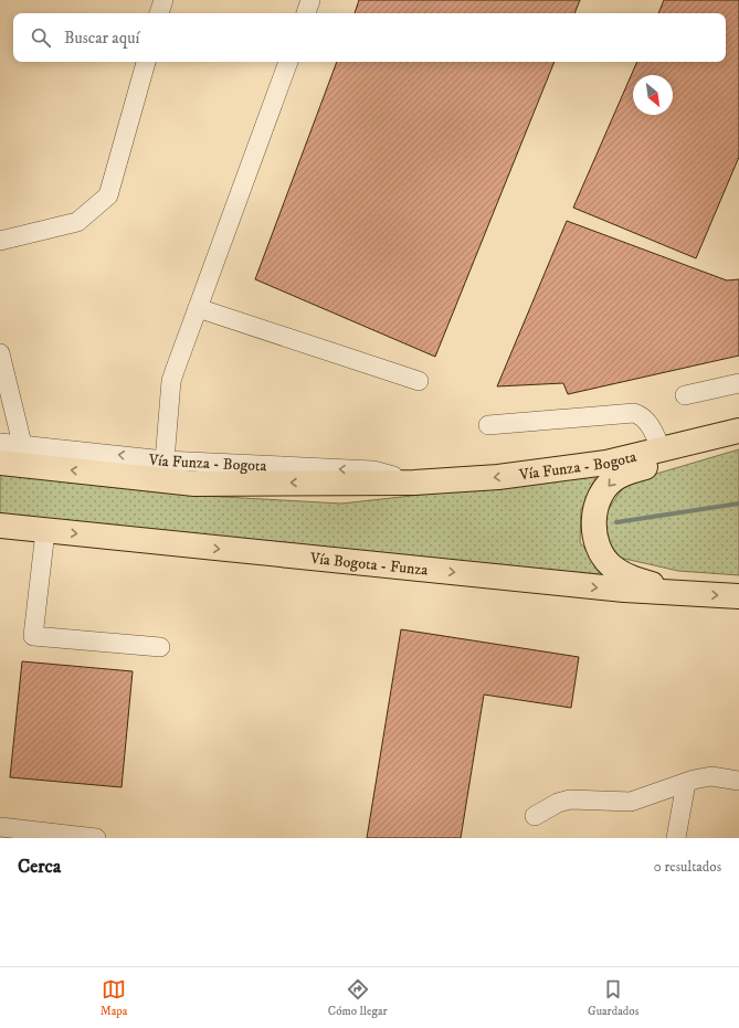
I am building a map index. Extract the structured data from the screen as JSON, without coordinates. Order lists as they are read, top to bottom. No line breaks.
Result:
{"streets":{"main road":["Vía Funza - Bogota","Vía Bogota - Funza"]},"one_way":["Vía Funza - Bogota","Vía Bogota - Funza"],"north":"bottom right","page":{"search":"Buscar aquí","heading":["Cerca","0 resultados"],"nav":["Mapa","Cómo llegar","Guardados"]}}
